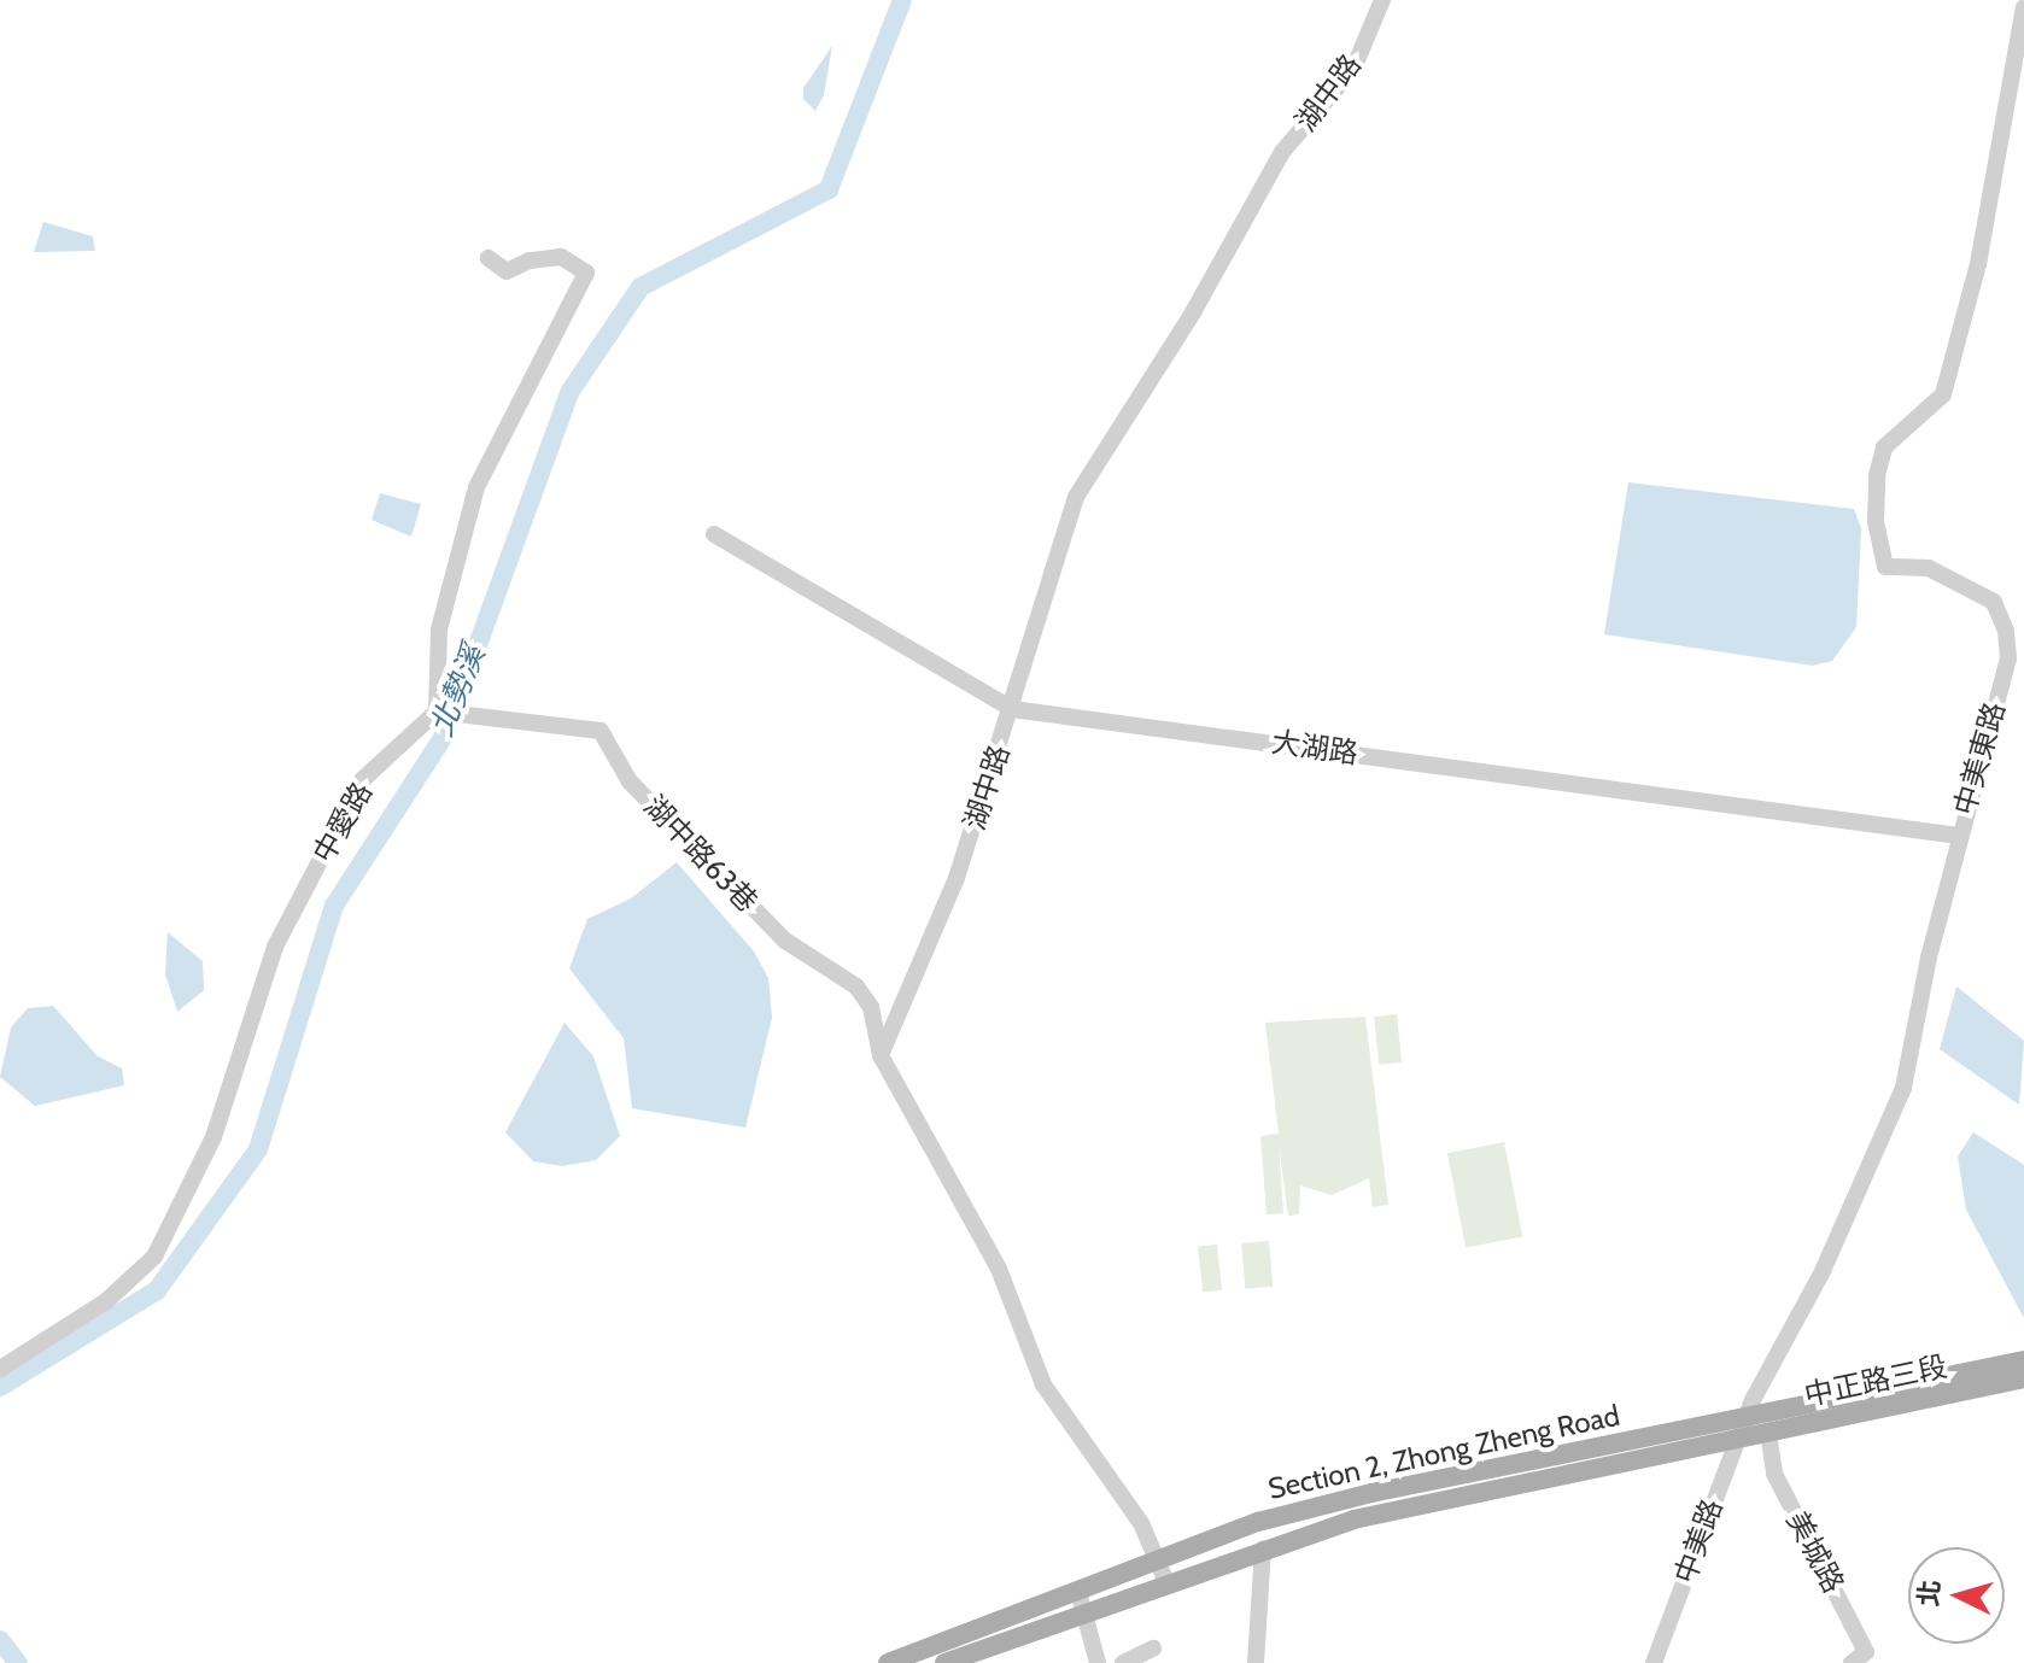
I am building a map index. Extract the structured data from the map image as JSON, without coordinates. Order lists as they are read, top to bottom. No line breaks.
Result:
{"streets":{"main road":["中正路三段","Section 2, Zhong Zheng Road"],"street":["湖中路","大湖路","中美東路","中愛路","湖中路63巷","中美路","美城路"]},"crossings":[["湖中路","大湖路"],["湖中路","湖中路63巷"],["大湖路","中美東路"],["中美東路","中正路三段"],["中美東路","Section 2, Zhong Zheng Road"],["中美東路","中美路"],["中愛路","湖中路63巷"],["中正路三段","Section 2, Zhong Zheng Road"],["中正路三段","中美路"],["中正路三段","美城路"],["Section 2, Zhong Zheng Road","中美路"]],"water":["北勢溪"],"north":"left"}
